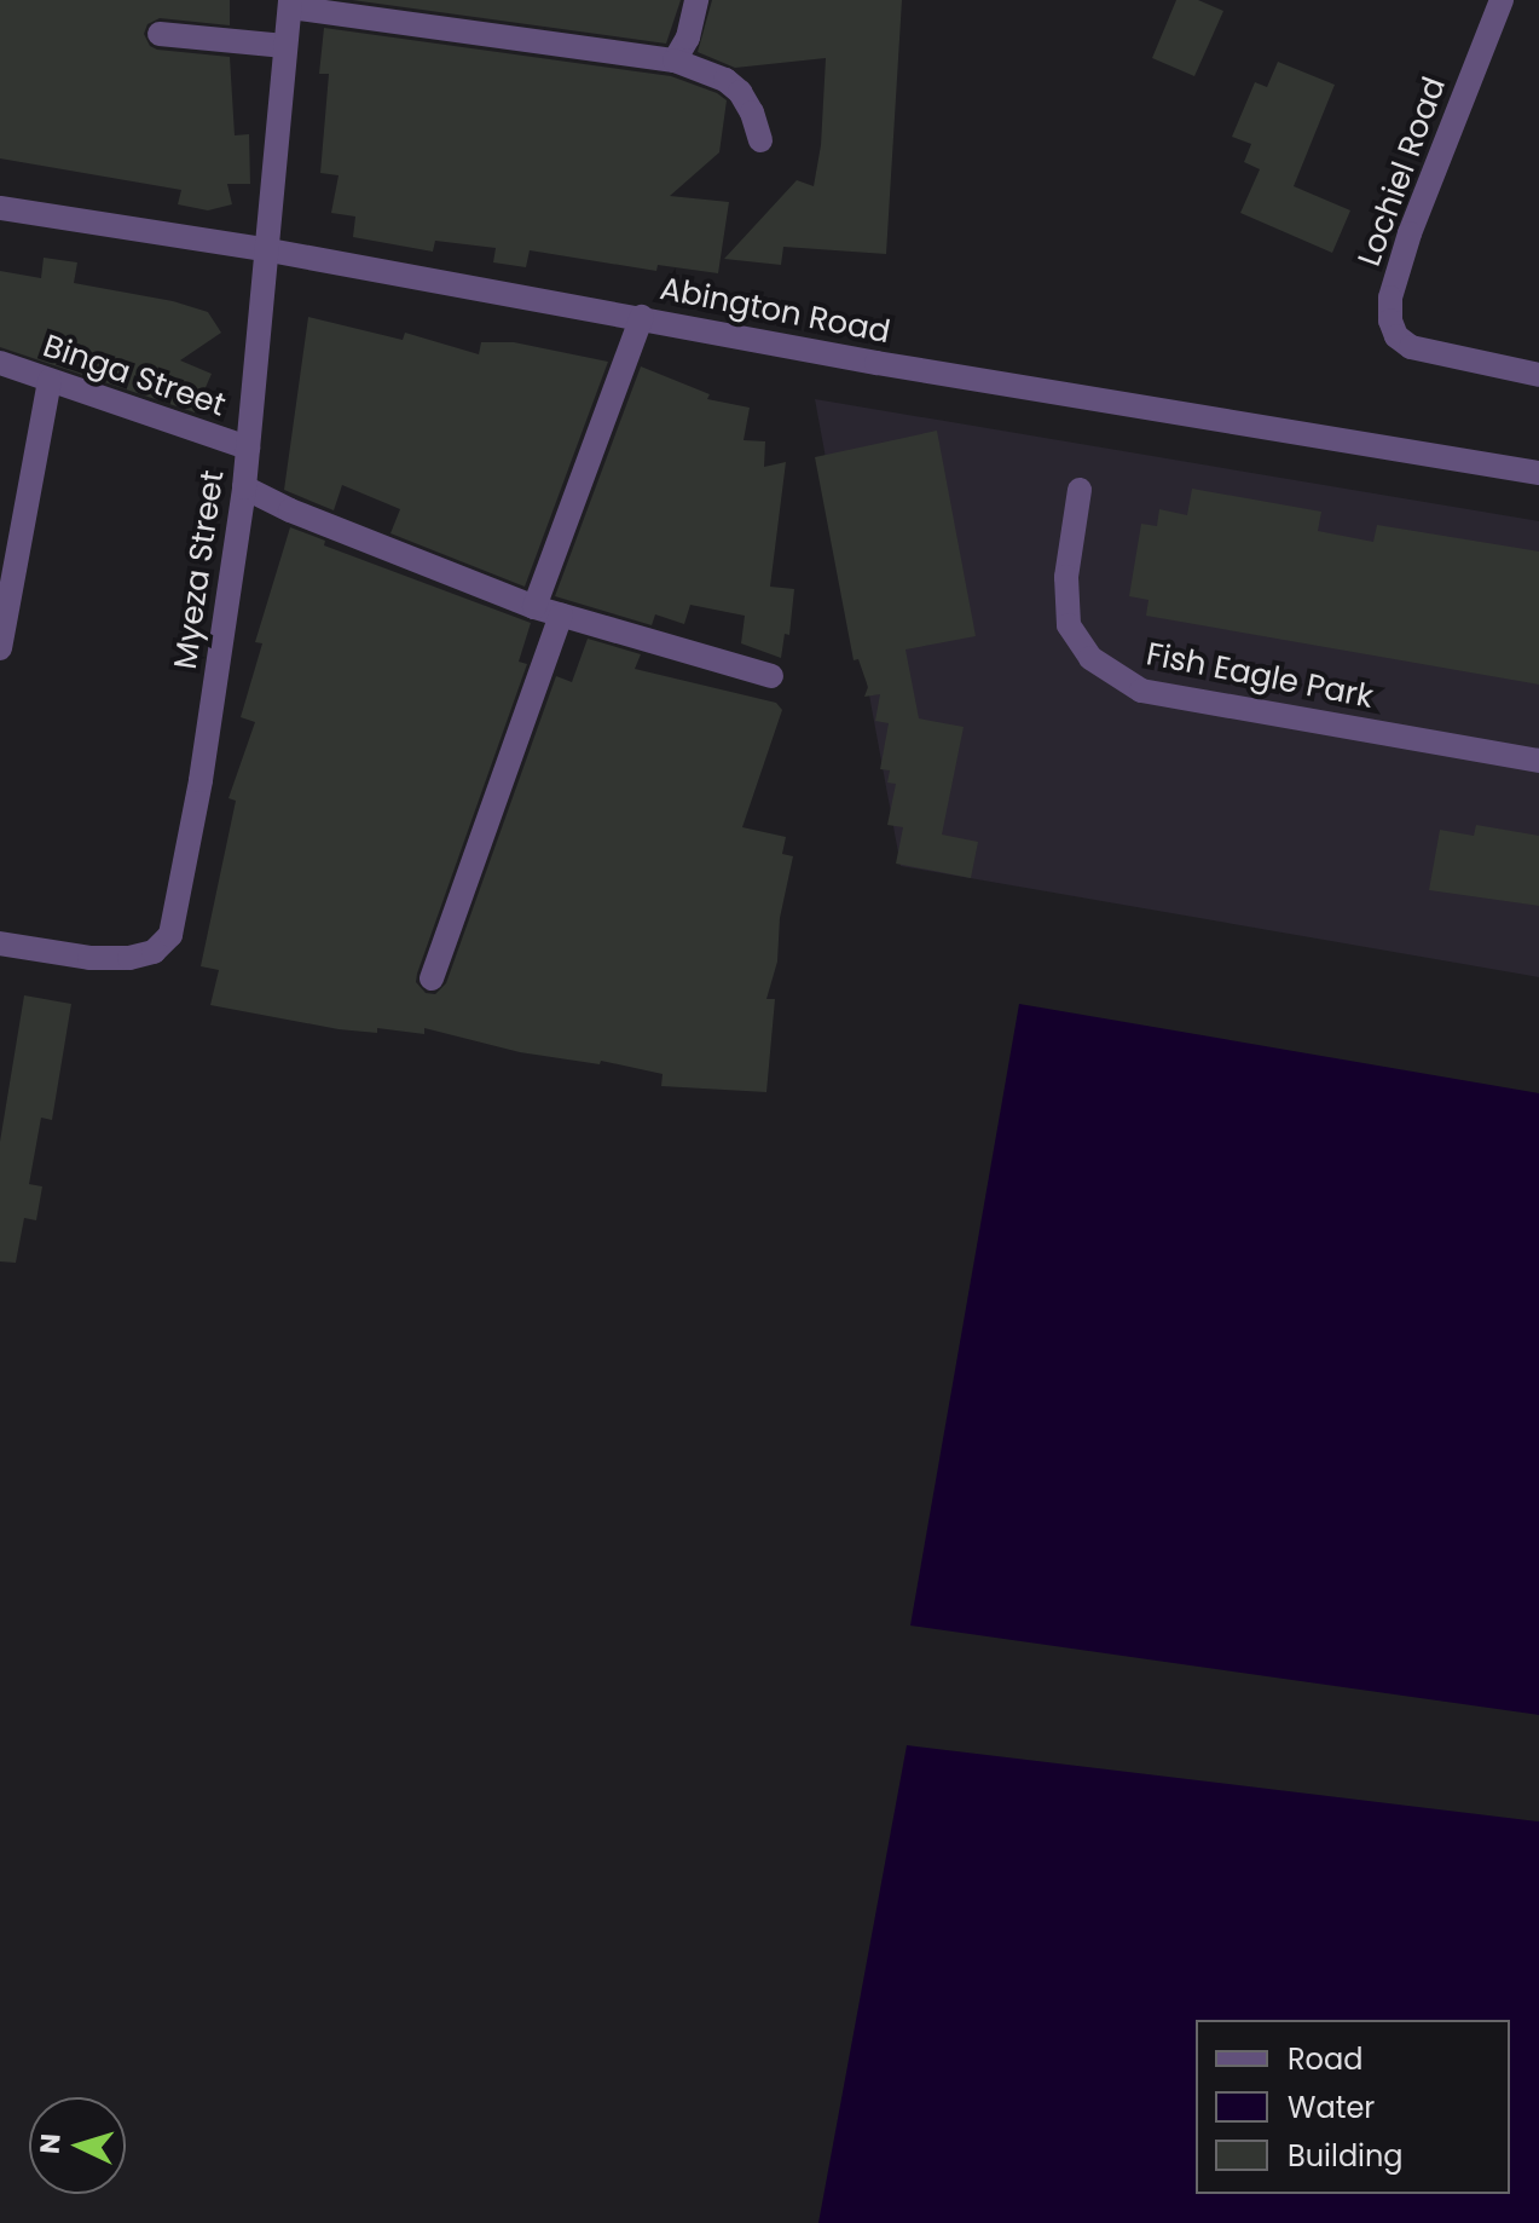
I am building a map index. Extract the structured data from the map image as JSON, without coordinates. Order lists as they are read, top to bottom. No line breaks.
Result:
{"streets":{"street":["Lochiel Road","Abington Road","Binga Street","Myeza Street","Fish Eagle Park"]},"crossings":[["Abington Road","Myeza Street"],["Binga Street","Myeza Street"]],"legend":["Road","Water","Building"],"north":"left"}
